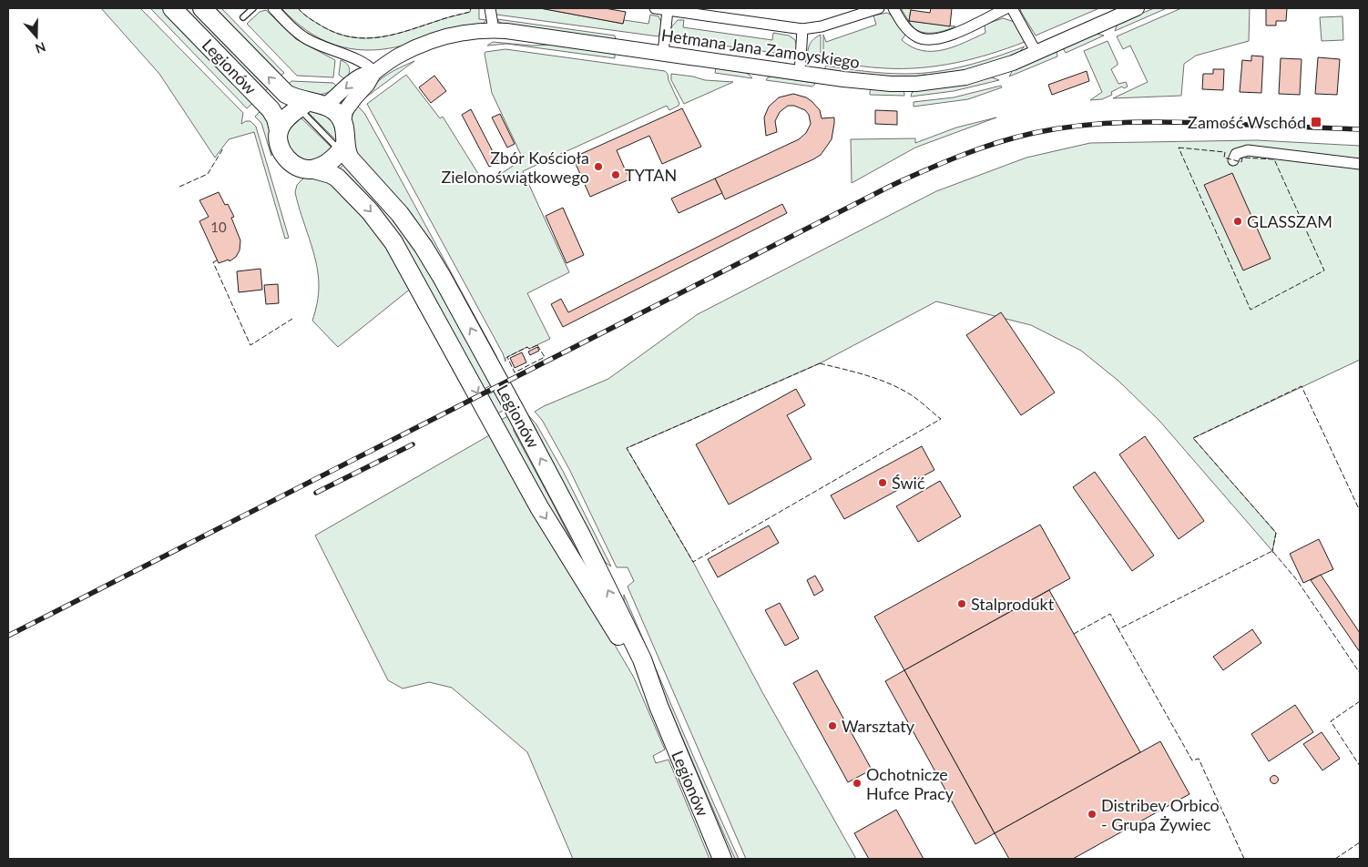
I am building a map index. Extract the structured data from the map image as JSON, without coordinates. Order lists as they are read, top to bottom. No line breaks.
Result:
{"streets":{"highway":["Legionów"],"street":["Hetmana Jana Zamoyskiego"]},"crossings":[["Hetmana Jana Zamoyskiego","Legionów"]],"places":{"transit":["Zamość Wschód"],"other":["Zbór Kościoła Zielonoświątkowego","TYTAN","GLASSZAM","Świć","Stalprodukt","Warsztaty","Ochotnicze Hufce Pracy","Distribev Orbico - Grupa Żywiec"]},"house_numbers":["10"],"north":"bottom"}
